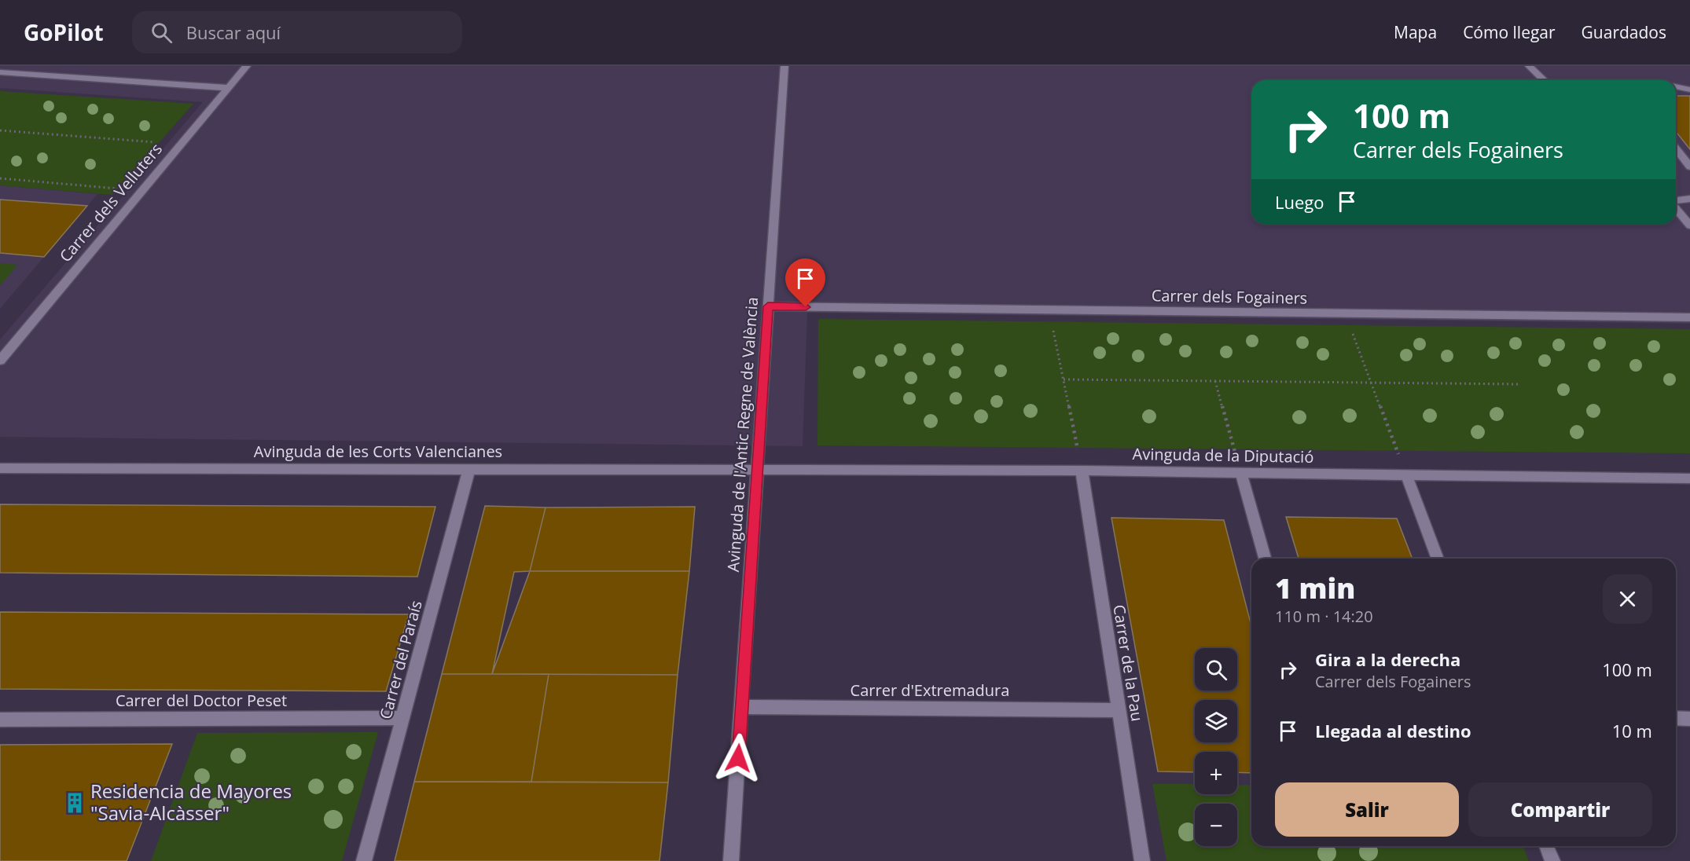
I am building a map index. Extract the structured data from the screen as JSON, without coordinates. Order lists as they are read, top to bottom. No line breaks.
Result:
{"streets":{"street":["Carrer dels Velluters","Carrer dels Fogainers","Avinguda de l'Antic Regne de València","Avinguda de les Corts Valencianes","Avinguda de la Diputació","Carrer del Paraís","Carrer de la Pau","Carrer d'Extremadura","Carrer del Doctor Peset"]},"crossings":[["Carrer dels Fogainers","Avinguda de l'Antic Regne de València"],["Avinguda de l'Antic Regne de València","Avinguda de les Corts Valencianes"],["Avinguda de l'Antic Regne de València","Avinguda de la Diputació"],["Avinguda de l'Antic Regne de València","Carrer d'Extremadura"],["Avinguda de les Corts Valencianes","Avinguda de la Diputació"],["Avinguda de les Corts Valencianes","Carrer del Paraís"],["Avinguda de la Diputació","Carrer de la Pau"],["Carrer del Paraís","Carrer del Doctor Peset"],["Carrer de la Pau","Carrer d'Extremadura"]],"places":{"building":["Residencia de Mayores \"Savia-Alcàsser\""]},"page":{"header":"GoPilot","search":"Buscar aquí","nav":["Mapa","Cómo llegar","Guardados"],"turn":["100 m","Carrer dels Fogainers"],"then":"Luego","heading":["1 min","110 m · 14:20"],"list":[{"name":"Gira a la derecha","note":"Carrer dels Fogainers","value":"100 m"},{"name":"Llegada al destino","value":"10 m"}],"map_buttons":["+","−"],"buttons":["Salir","Compartir"]}}
